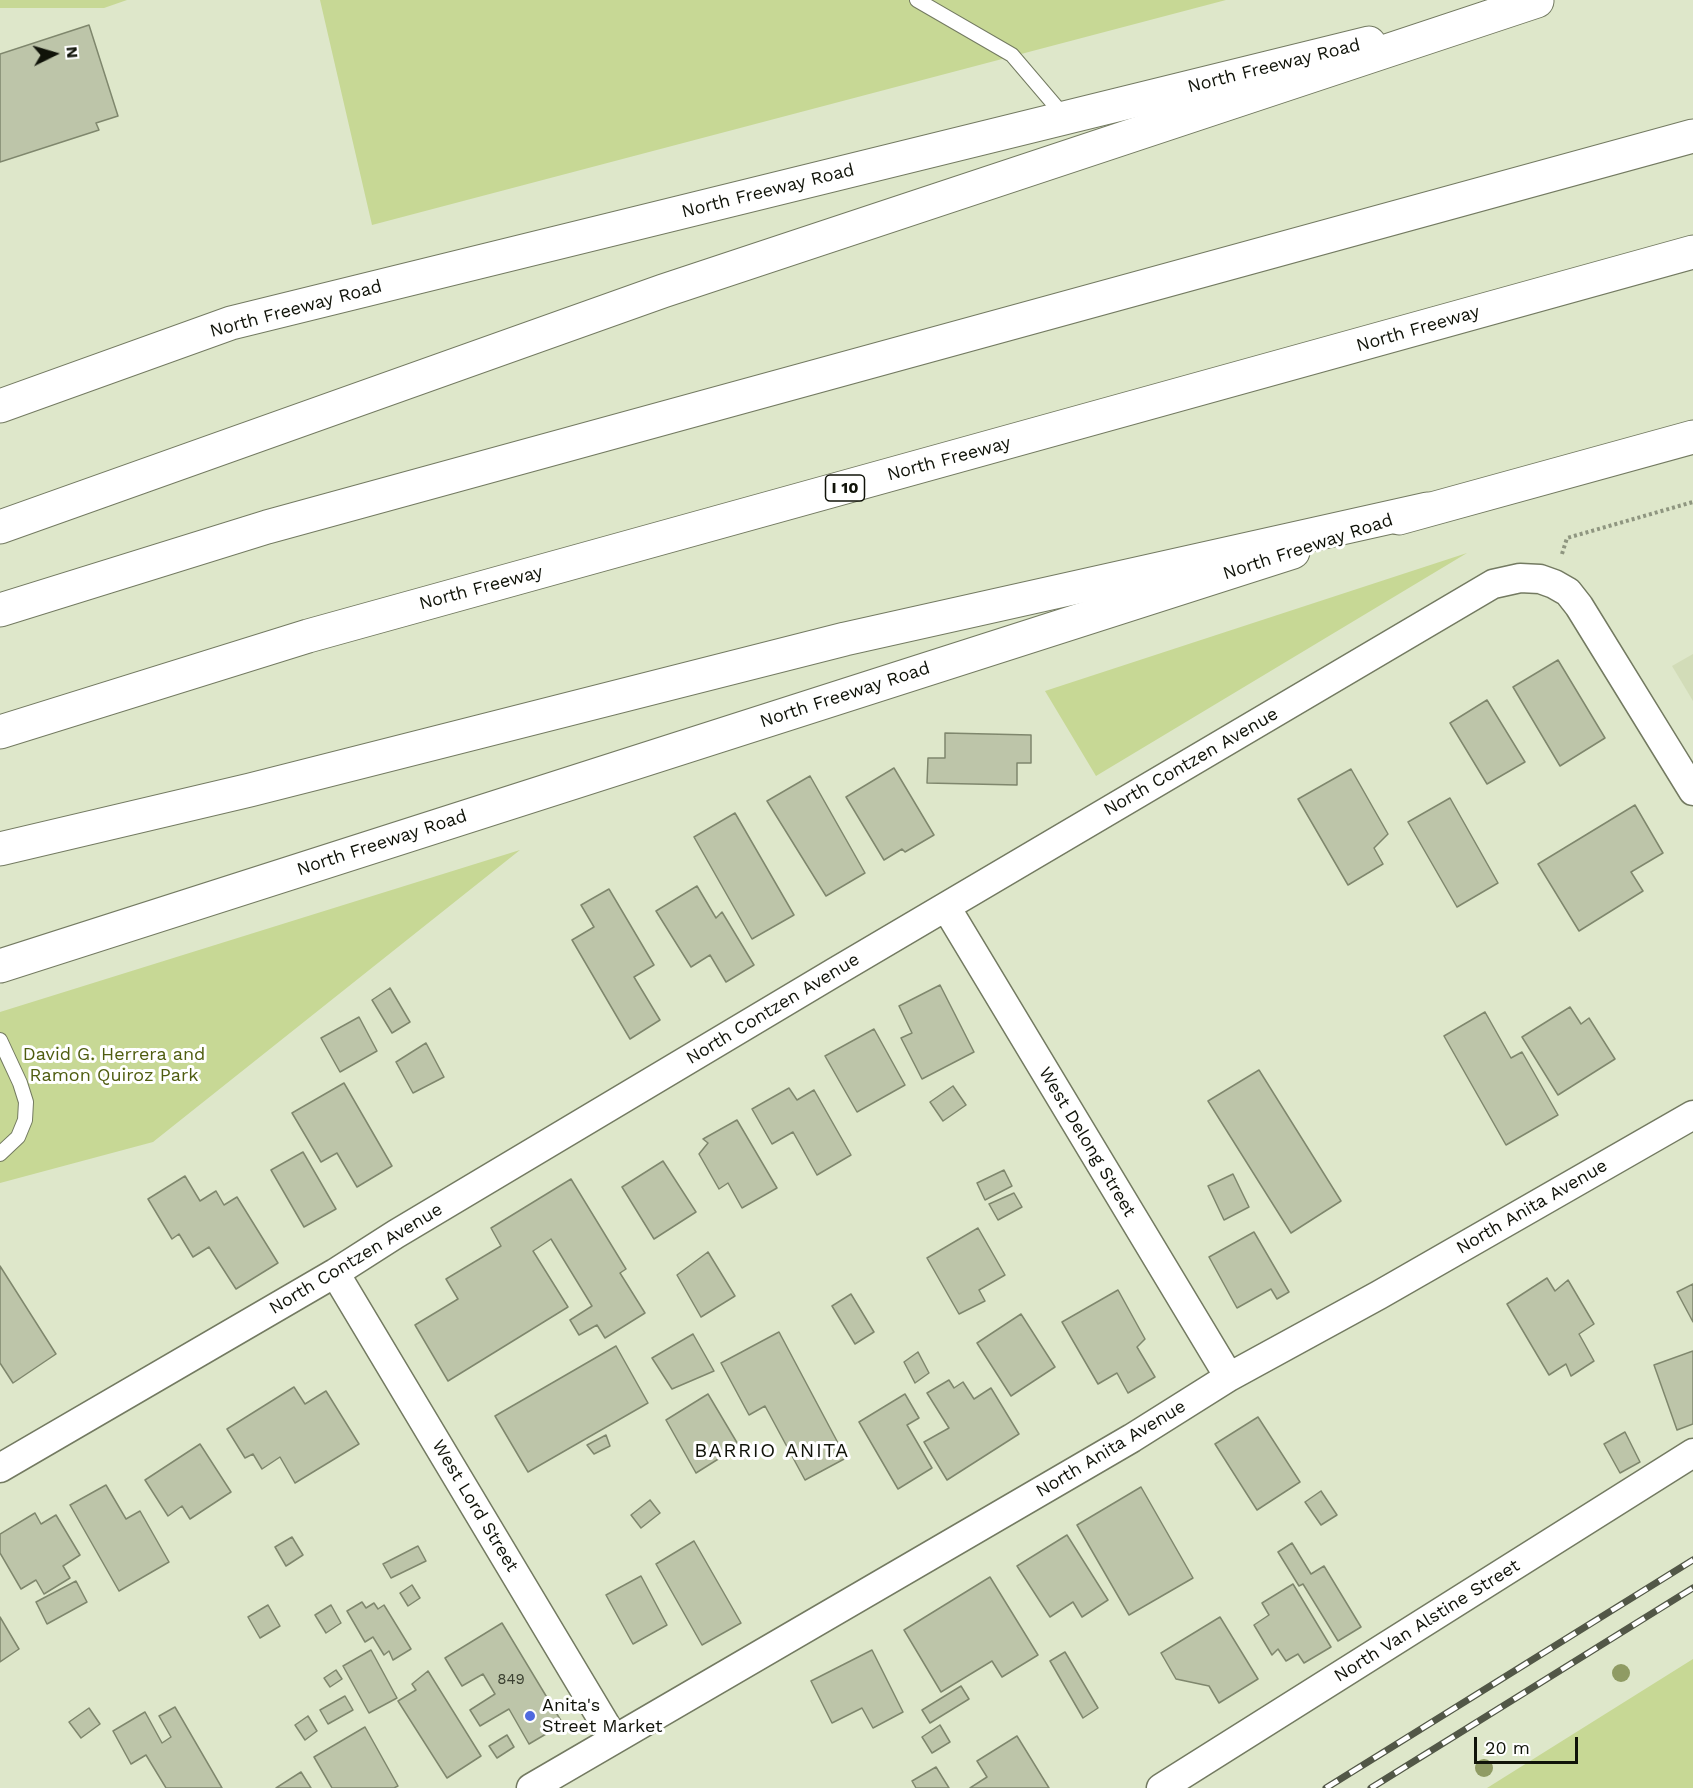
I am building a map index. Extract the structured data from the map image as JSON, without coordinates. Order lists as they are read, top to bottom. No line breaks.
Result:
{"streets":{"main road":["North Freeway Road","North Freeway","I 10"],"street":["North Contzen Avenue","West Delong Street","North Anita Avenue","West Lord Street","North Van Alstine Street"]},"crossings":[["North Contzen Avenue","West Delong Street"],["North Contzen Avenue","West Lord Street"],["West Delong Street","North Anita Avenue"],["North Anita Avenue","West Lord Street"]],"districts":["BARRIO ANITA"],"parks":["David G. Herrera and Ramon Quiroz Park"],"places":["Anita's Street Market"],"house_numbers":["849"],"scale_bar":"20 m","north":"right"}
